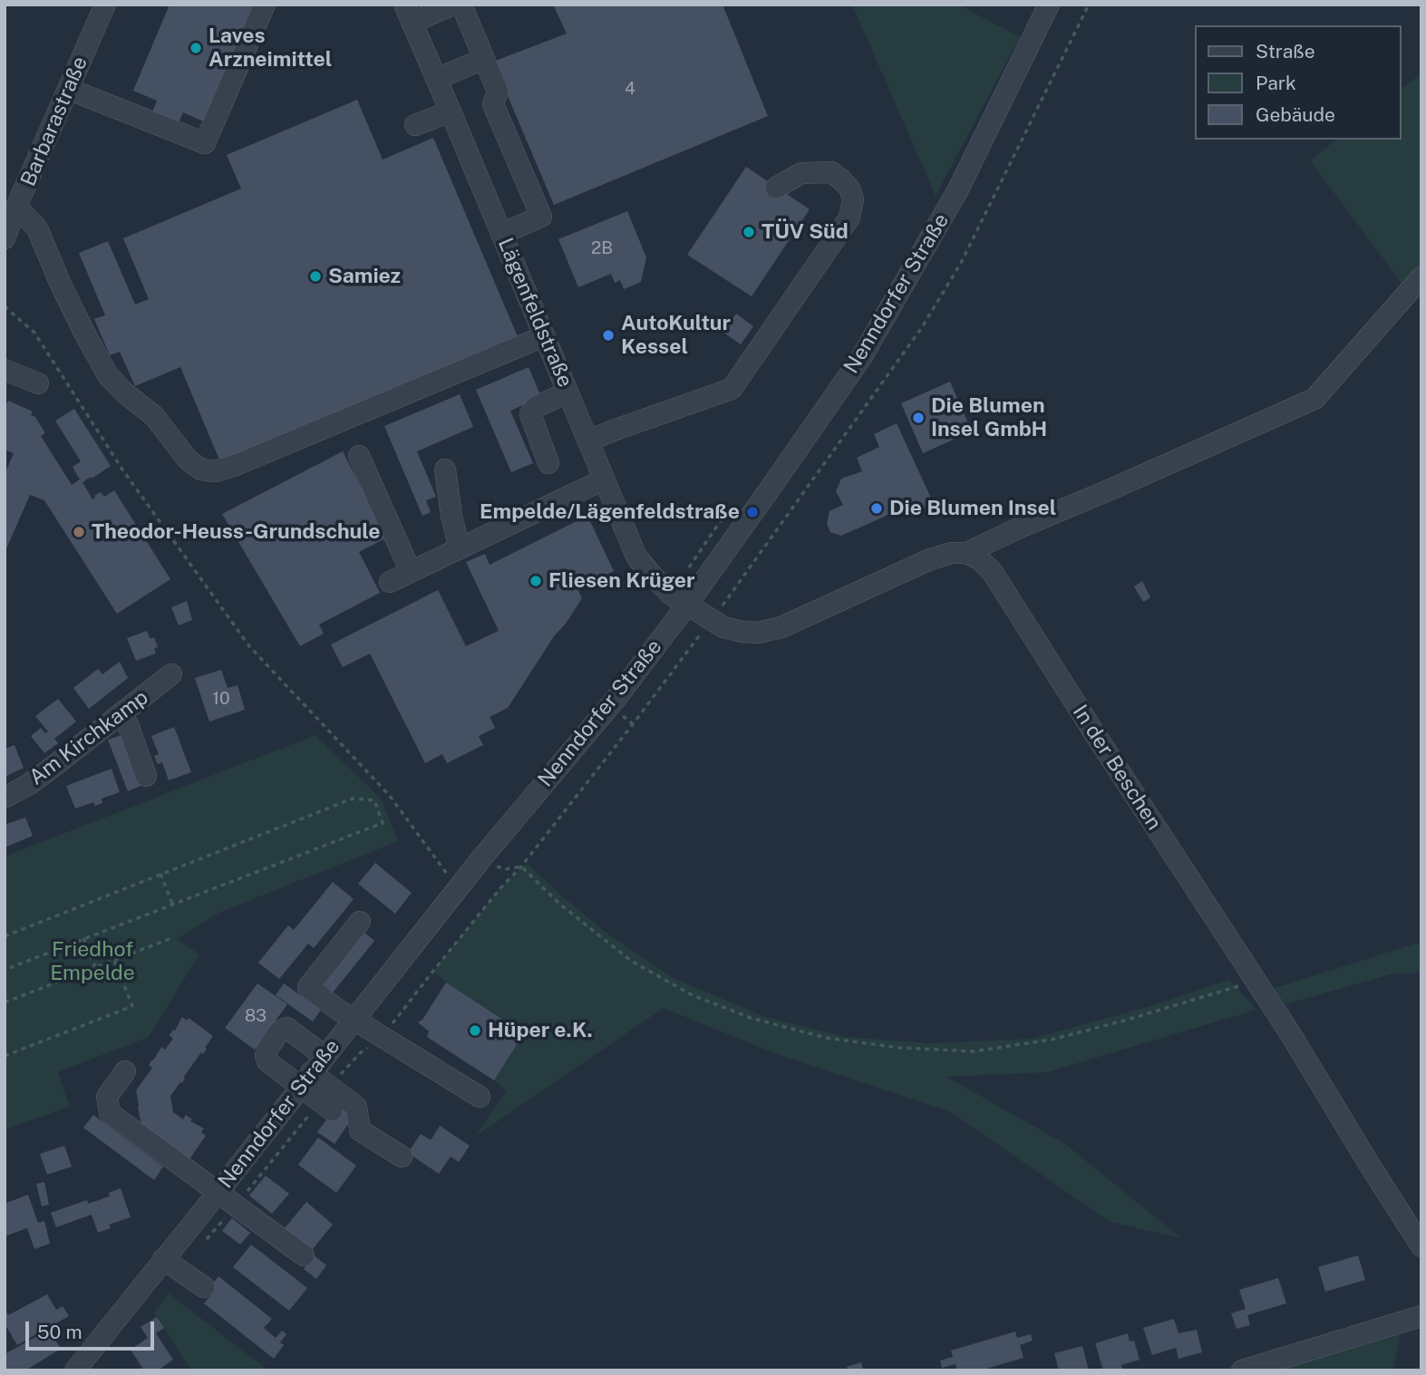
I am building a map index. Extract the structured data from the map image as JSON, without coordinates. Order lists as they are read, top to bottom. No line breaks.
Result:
{"streets":{"street":["Barbarastraße","Nenndorfer Straße","Lägenfeldstraße","Am Kirchkamp","In der Beschen"]},"crossings":[["Nenndorfer Straße","Lägenfeldstraße"]],"parks":["Friedhof Empelde"],"places":["Laves Arzneimittel","TÜV Süd","Samiez","AutoKultur Kessel","Die Blumen Insel GmbH","Die Blumen Insel","Empelde/Lägenfeldstraße","Theodor-Heuss-Grundschule","Fliesen Krüger","Hüper e.K."],"house_numbers":["4","2B","10","83"],"legend":["Straße","Park","Gebäude"],"scale_bar":"50 m"}
